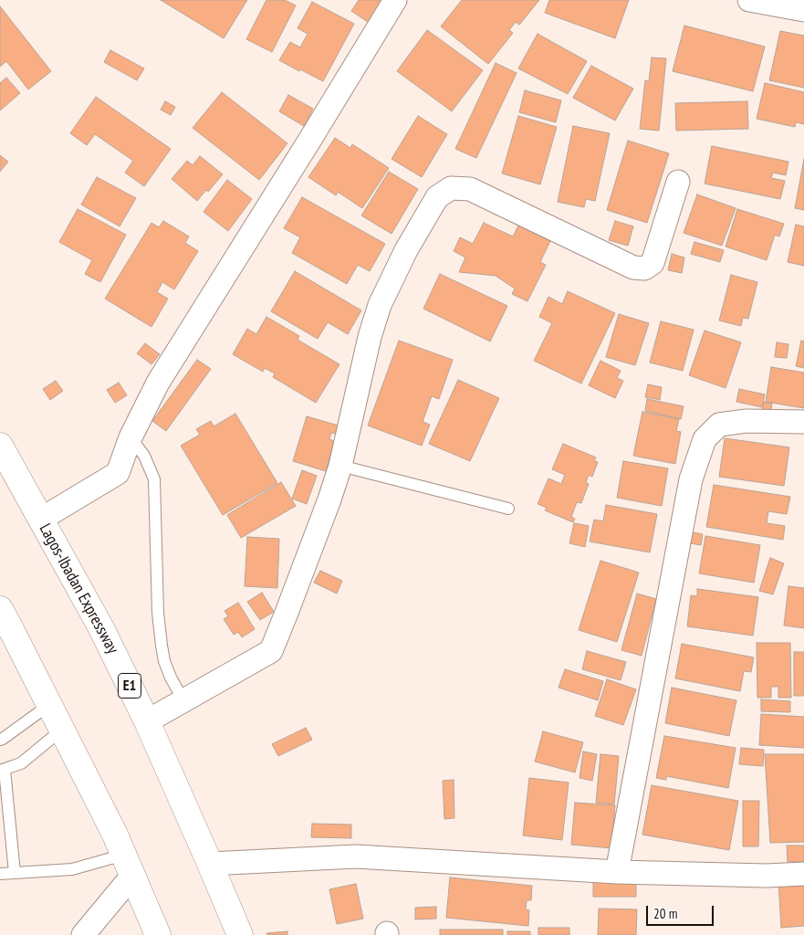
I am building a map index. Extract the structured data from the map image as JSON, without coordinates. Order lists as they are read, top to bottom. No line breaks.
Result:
{"streets":{"highway":["Lagos-Ibadan Expressway","E1"]},"scale_bar":"20 m"}
